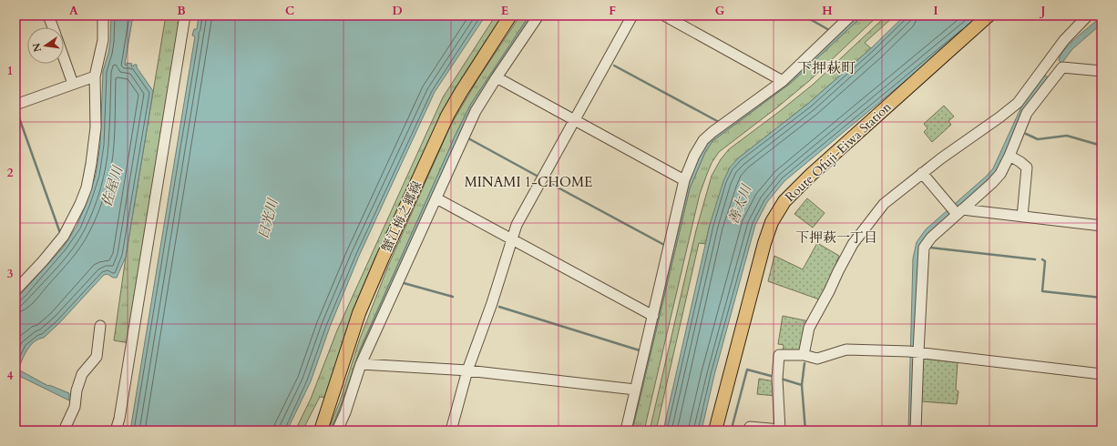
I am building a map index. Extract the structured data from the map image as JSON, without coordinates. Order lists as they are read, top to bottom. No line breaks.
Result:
{"streets":{"main road":["Route Ofuji-Eiwa Station","蟹江梅之郷線"]},"districts":["下押萩町","MINAMI 1-CHOME","下押萩一丁目"],"water":["佐屋川","善太川","日光川"],"north":"left","grid":{"columns":["A","B","C","D","E","F","G","H","I","J"],"rows":["1","2","3","4"]}}
